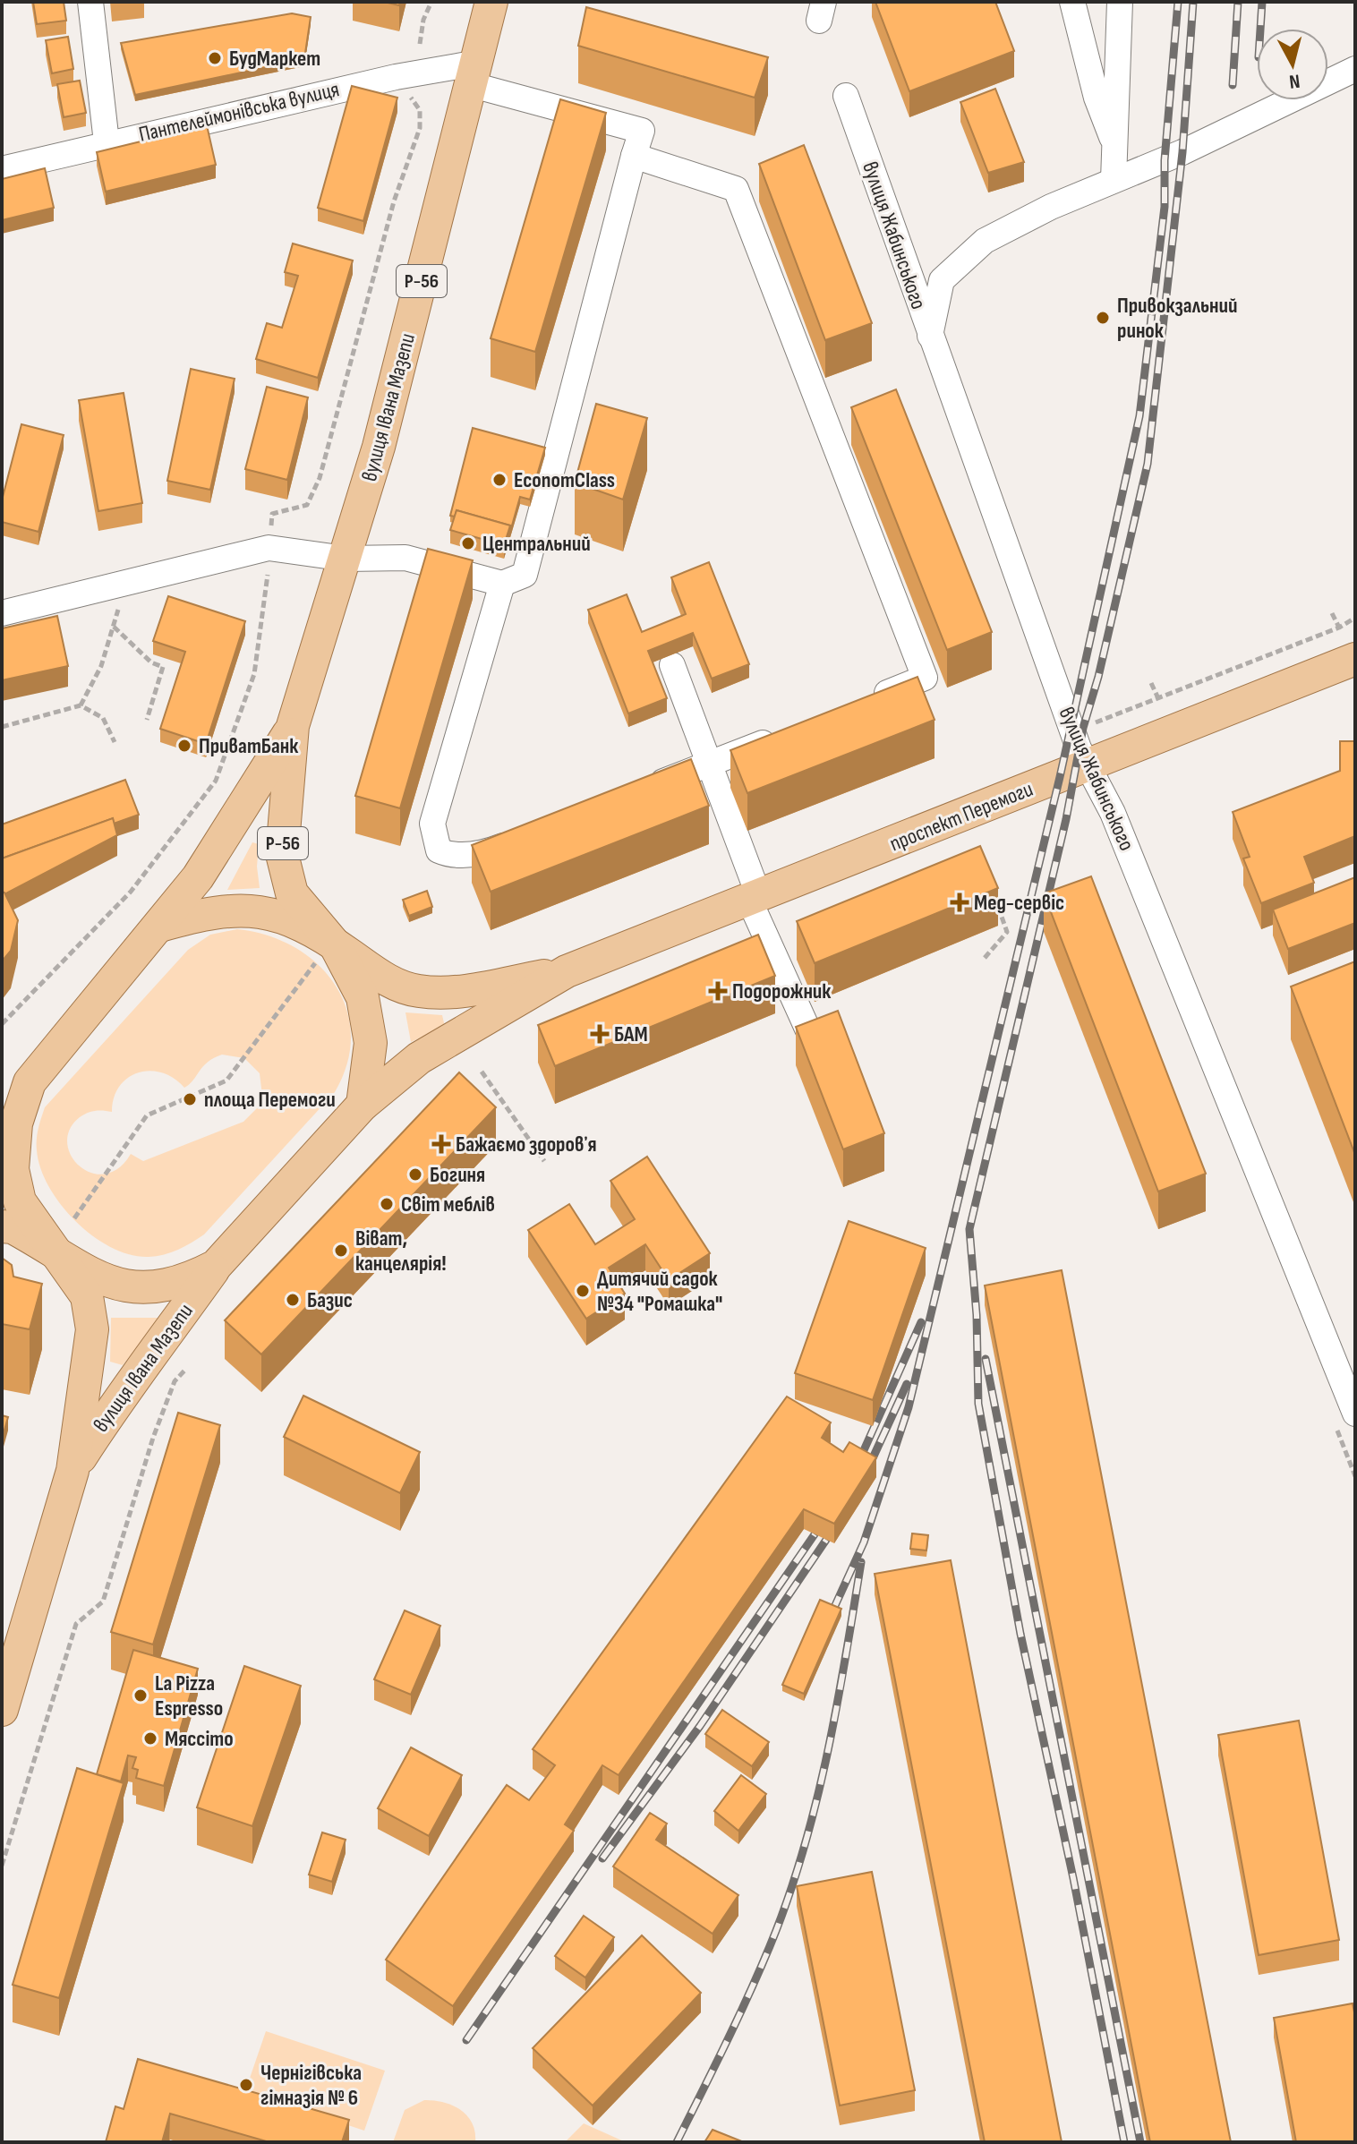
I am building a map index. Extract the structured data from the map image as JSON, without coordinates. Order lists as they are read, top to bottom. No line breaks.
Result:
{"streets":{"main road":["Р-56","вулиця Івана Мазепи","проспект Перемоги"],"street":["Пантелеймонівська вулиця","вулиця Жабинського"]},"crossings":[["Пантелеймонівська вулиця","вулиця Івана Мазепи"],["вулиця Жабинського","проспект Перемоги"],["Р-56","вулиця Івана Мазепи"],["Р-56","проспект Перемоги"],["вулиця Івана Мазепи","проспект Перемоги"]],"places":{"other":["БудМаркет","Привокзальний ринок","EconomClass","Центральний","ПриватБанк","площа Перемоги","Богиня","Світ меблів","Віват, канцелярія!","Дитячий садок №34 \"Ромашка\"","Базис","La Pizza Espresso","Мяссіто","Чернігівська гімназія № 6"],"health":["Мед-сервіс","Подорожник","БАМ","Бажаємо здоровʼя"]},"north":"bottom"}
